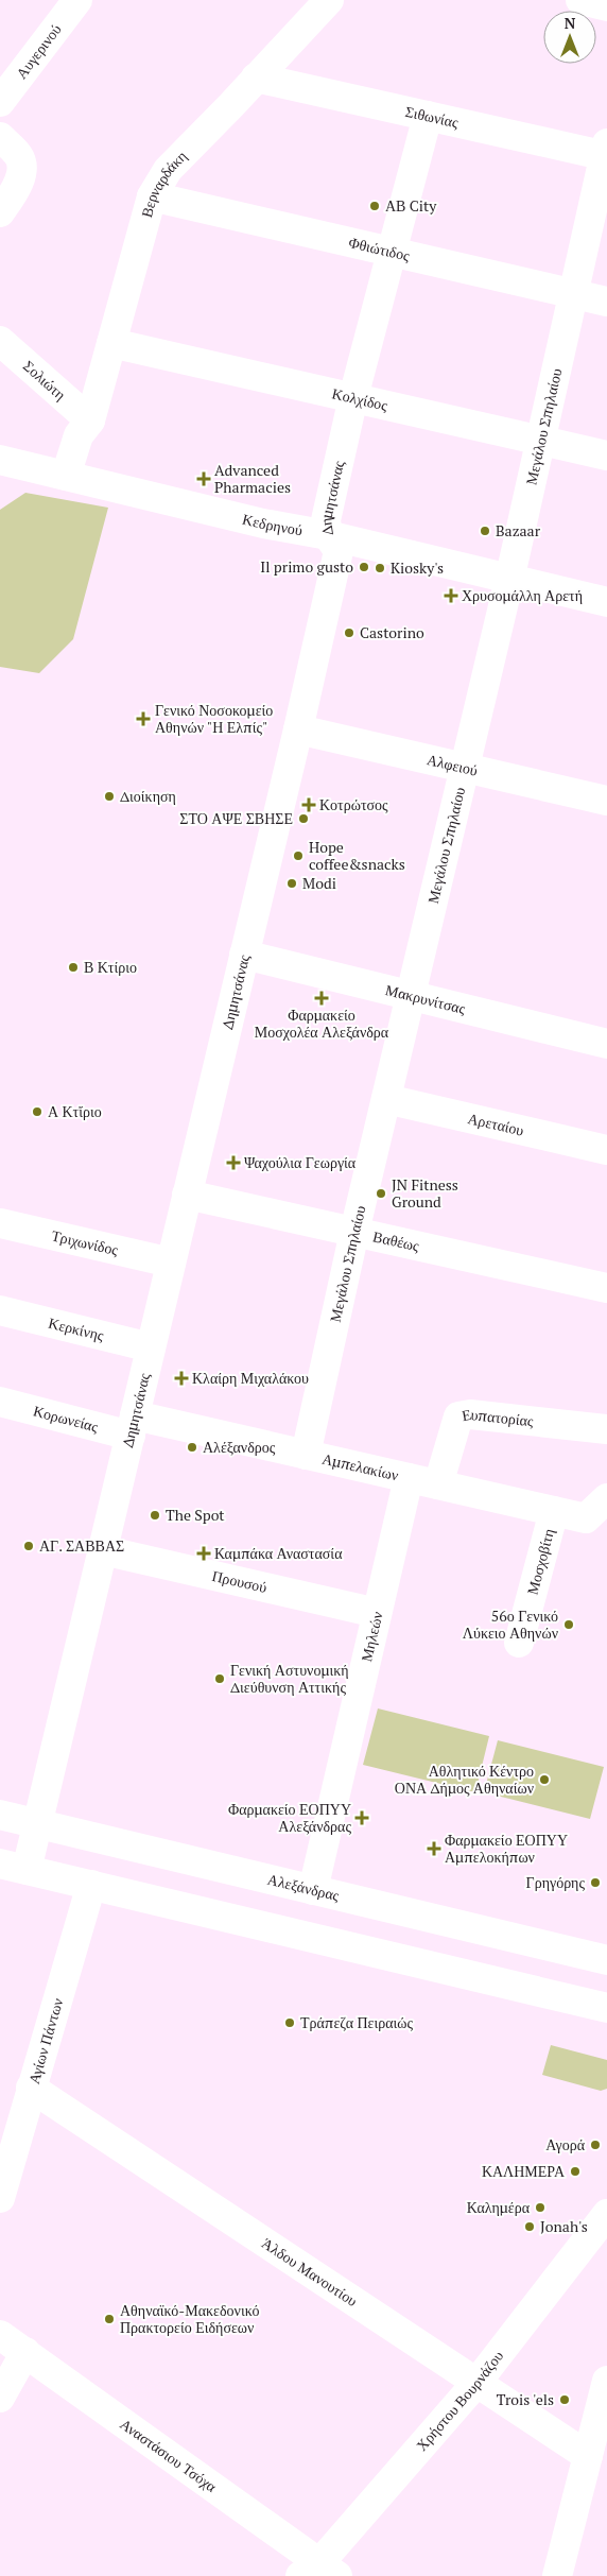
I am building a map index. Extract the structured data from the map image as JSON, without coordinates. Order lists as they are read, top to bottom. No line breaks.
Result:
{"streets":{"street":["Αυγερινού","Σιθωνίας","Βερναρδάκη","Φθιώτιδος","Σολιώτη","Κολχίδος","Μεγάλου Σπηλαίου","Δημητσάνας","Κεδρηνού","Αλφειού","Μακρυνίτσας","Αρεταίου","Βαθέως","Τριχωνίδος","Κερκίνης","Κορωνείας","Ευπατορίας","Αμπελακίων","Μοσχοβίτη","Προυσού","Μηλεών","Αλεξάνδρας","Αγίων Πάντων","Άλδου Μανουτίου","Χρήστου Βουρνάζου","Αναστάσιου Τσόχα"]},"crossings":[["Σιθωνίας","Βερναρδάκη"],["Σιθωνίας","Μεγάλου Σπηλαίου"],["Σιθωνίας","Δημητσάνας"],["Βερναρδάκη","Φθιώτιδος"],["Βερναρδάκη","Σολιώτη"],["Βερναρδάκη","Κολχίδος"],["Βερναρδάκη","Κεδρηνού"],["Φθιώτιδος","Μεγάλου Σπηλαίου"],["Φθιώτιδος","Δημητσάνας"],["Κολχίδος","Μεγάλου Σπηλαίου"],["Κολχίδος","Δημητσάνας"],["Μεγάλου Σπηλαίου","Κεδρηνού"],["Μεγάλου Σπηλαίου","Αλφειού"],["Μεγάλου Σπηλαίου","Μακρυνίτσας"],["Μεγάλου Σπηλαίου","Αρεταίου"],["Μεγάλου Σπηλαίου","Βαθέως"],["Μεγάλου Σπηλαίου","Αμπελακίων"],["Δημητσάνας","Κεδρηνού"],["Δημητσάνας","Αλφειού"],["Δημητσάνας","Μακρυνίτσας"],["Δημητσάνας","Βαθέως"],["Δημητσάνας","Τριχωνίδος"],["Δημητσάνας","Κερκίνης"],["Δημητσάνας","Κορωνείας"],["Δημητσάνας","Αμπελακίων"],["Δημητσάνας","Προυσού"],["Δημητσάνας","Αλεξάνδρας"],["Κορωνείας","Αμπελακίων"],["Ευπατορίας","Αμπελακίων"],["Αμπελακίων","Μοσχοβίτη"],["Αμπελακίων","Μηλεών"],["Προυσού","Μηλεών"],["Μηλεών","Αλεξάνδρας"],["Αγίων Πάντων","Άλδου Μανουτίου"],["Άλδου Μανουτίου","Χρήστου Βουρνάζου"],["Χρήστου Βουρνάζου","Αναστάσιου Τσόχα"]],"places":{"other":["ΑΒ City","Bazaar","Il primo gusto","Kiosky's","Castorino","Διοίκηση","ΣΤΟ ΑΨΕ ΣΒΗΣΕ","Hope coffee&snacks","Modi","Β Κτίριο","Α Κτἴριο","JN Fitness Ground","Αλέξανδρος","The Spot","ΑΓ. ΣΑΒΒΑΣ","56ο Γενικό Λύκειο Αθηνών","Γενική Αστυνομική Διεύθυνση Αττικής","Αθλητικό Κέντρο ΟΝΑ Δήμος Αθηναίων","Γρηγόρης","Τράπεζα Πειραιώς","Αγορά","ΚΑΛΗΜΕΡΑ","Καλημέρα","Jonah's","Αθηναϊκό-Μακεδονικό Πρακτορείο Ειδήσεων","Trois 'els"],"health":["Advanced Pharmacies","Χρυσομάλλη Αρετή","Γενικό Νοσοκομείο Αθηνών \"Η Ελπίς\"","Κοτρώτσος","Φαρμακείο Μοσχολέα Αλεξάνδρα","Ψαχούλια Γεωργία","Κλαίρη Μιχαλάκου","Καμπάκα Αναστασία","Φαρμακείο ΕΟΠΥΥ Αλεξάνδρας","Φαρμακείο ΕΟΠΥΥ Αμπελοκήπων"]},"north":"top"}
